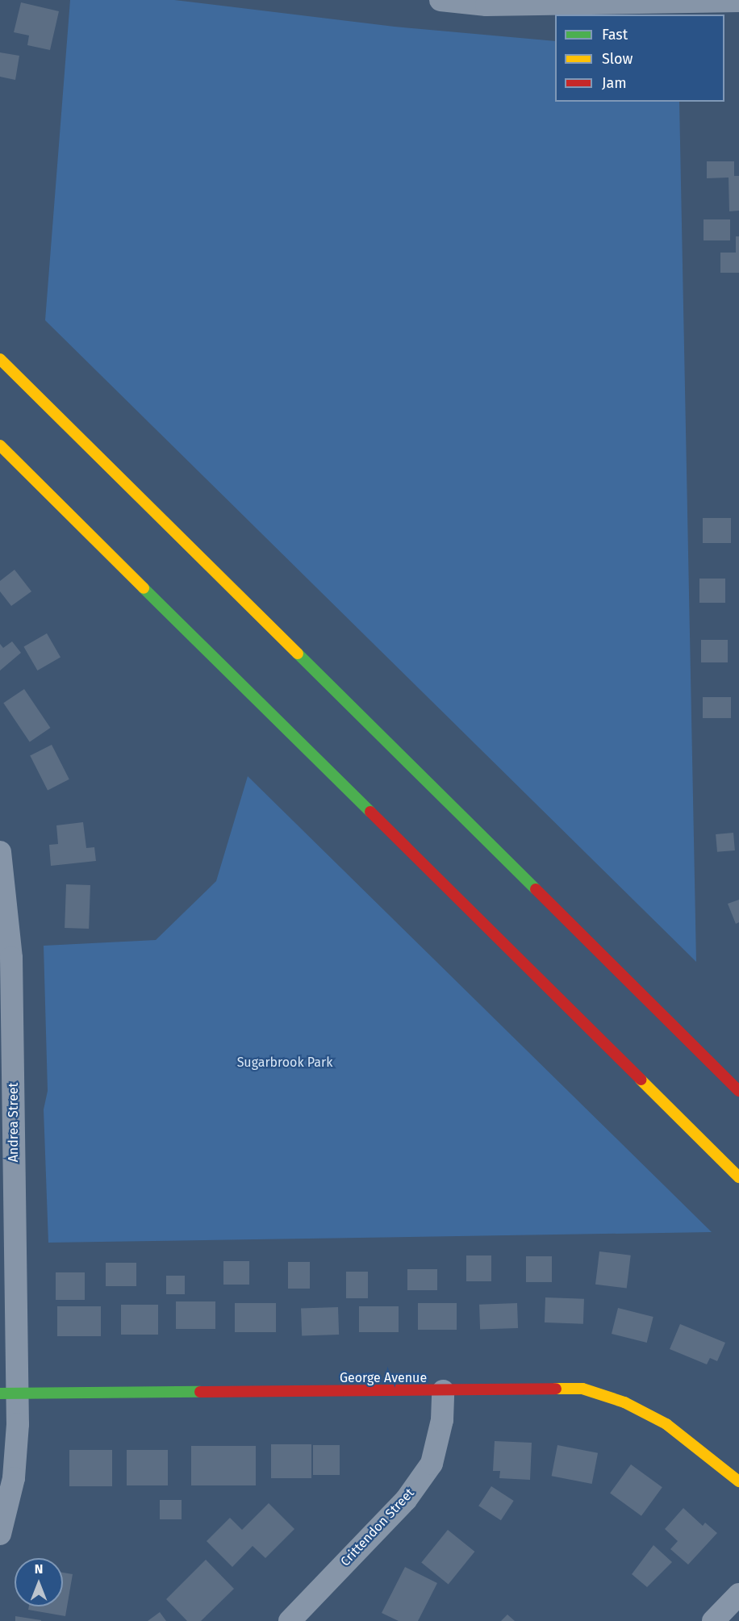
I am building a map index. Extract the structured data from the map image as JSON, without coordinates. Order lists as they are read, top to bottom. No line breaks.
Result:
{"streets":{"main road":["George Avenue"],"street":["Andrea Street","Crittendon Street"]},"crossings":[["Andrea Street","George Avenue"],["George Avenue","Crittendon Street"]],"parks":["Sugarbrook Park"],"legend":["Fast","Slow","Jam"],"north":"top"}
